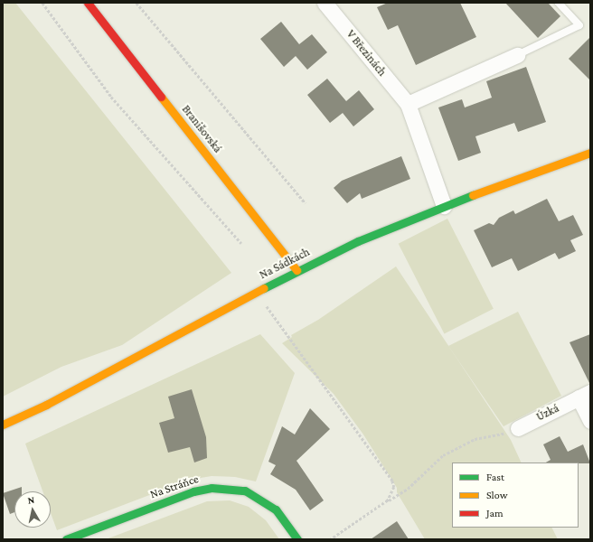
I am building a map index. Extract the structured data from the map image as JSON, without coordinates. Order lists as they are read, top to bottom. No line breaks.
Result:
{"streets":{"street":["V Březinách","Branišovská","Na Sádkách","Úzká","Na Stráňce"]},"crossings":[["V Březinách","Na Sádkách"],["Branišovská","Na Sádkách"]],"legend":["Fast","Slow","Jam"],"north":"top"}
